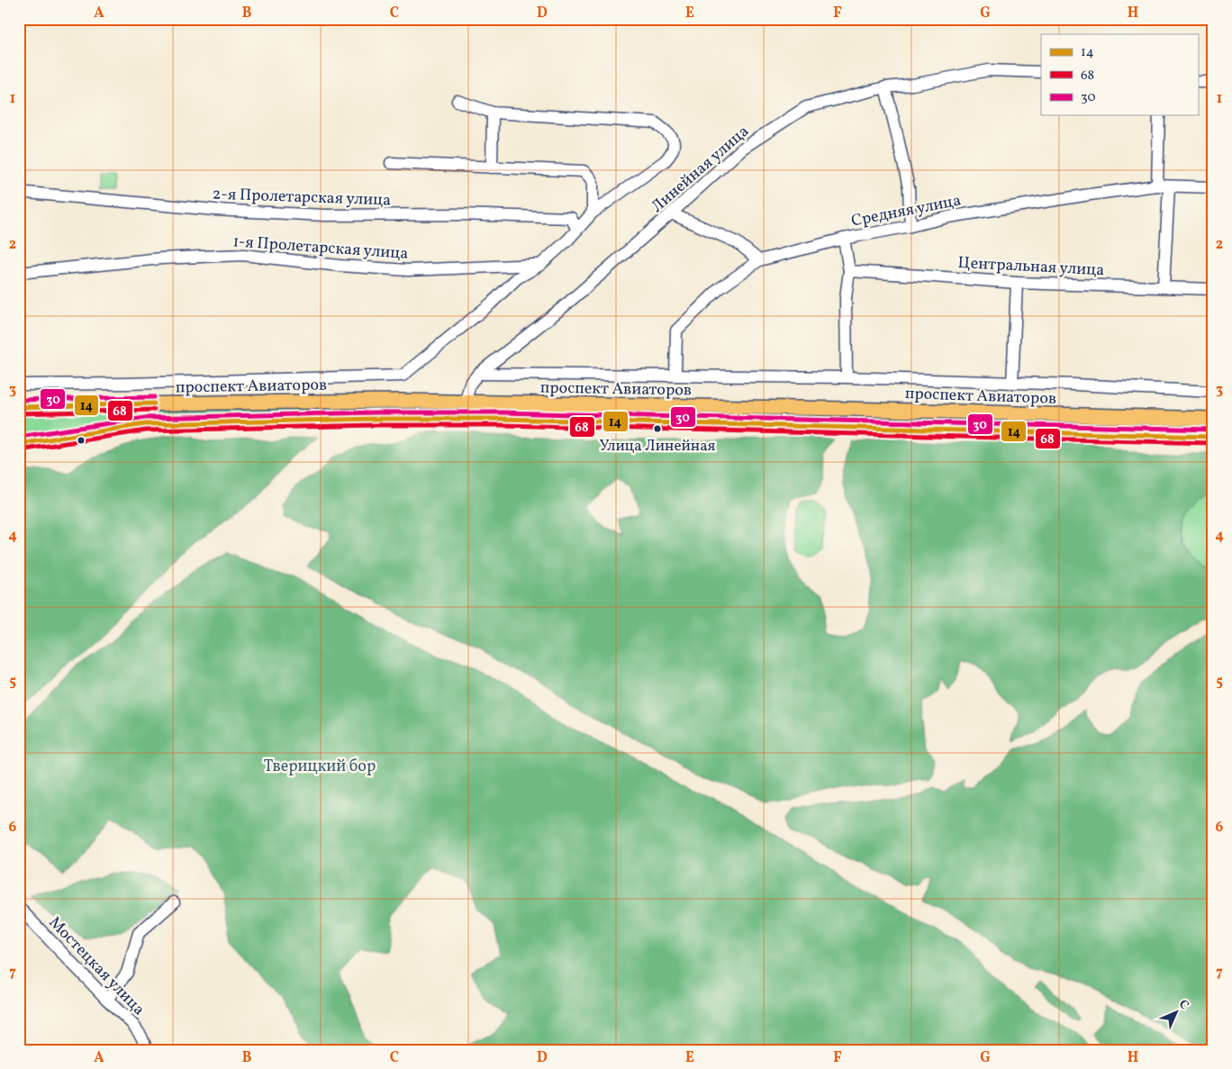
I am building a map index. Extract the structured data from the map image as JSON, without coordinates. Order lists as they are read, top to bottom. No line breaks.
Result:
{"streets":{"main road":["проспект Авиаторов"],"street":["Линейная улица","2-я Пролетарская улица","Средняя улица","1-я Пролетарская улица","Центральная улица","Мостецкая улица"]},"crossings":[["Линейная улица","проспект Авиаторов"],["Средняя улица","проспект Авиаторов"],["1-я Пролетарская улица","проспект Авиаторов"]],"parks":["Тверицкий бор"],"places":["Улица Линейная"],"lines":["transit line 30","transit line 14","transit line 68"],"legend":["14","68","30"],"north":"top right","grid":{"columns":["A","B","C","D","E","F","G","H"],"rows":["1","2","3","4","5","6","7"]}}
